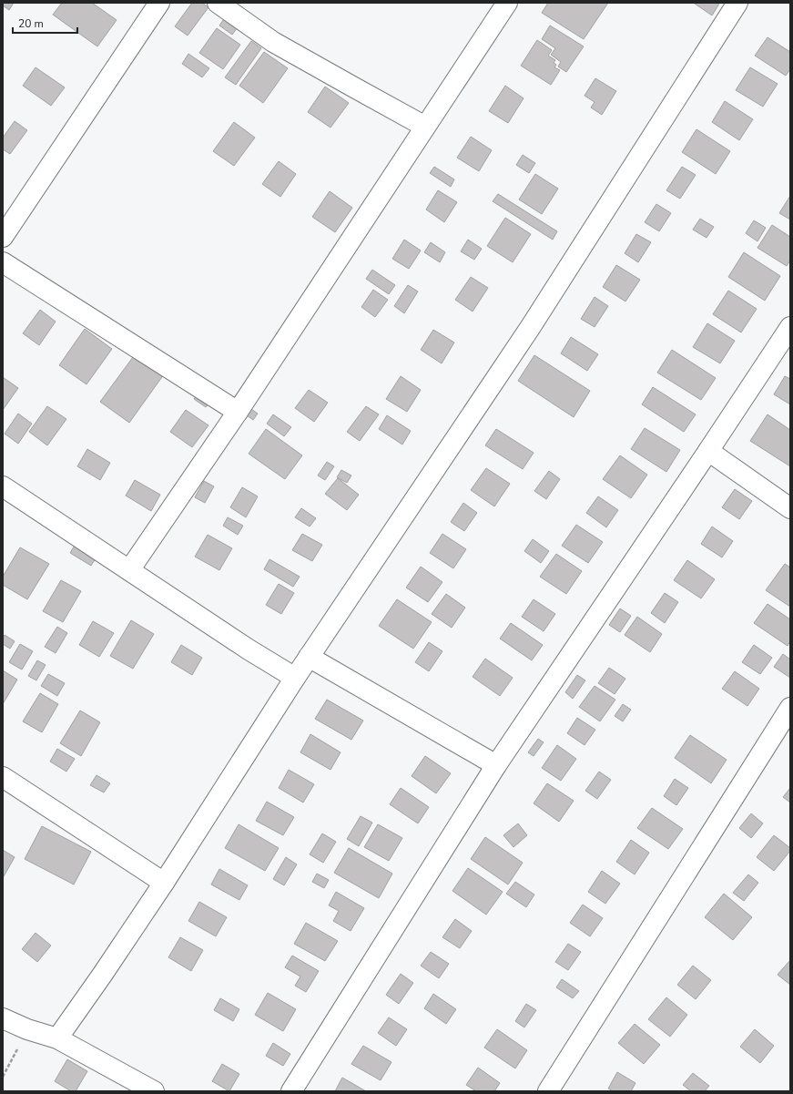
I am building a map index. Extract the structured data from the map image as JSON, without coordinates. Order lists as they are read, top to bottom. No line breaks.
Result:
{"scale_bar":"20 m"}
